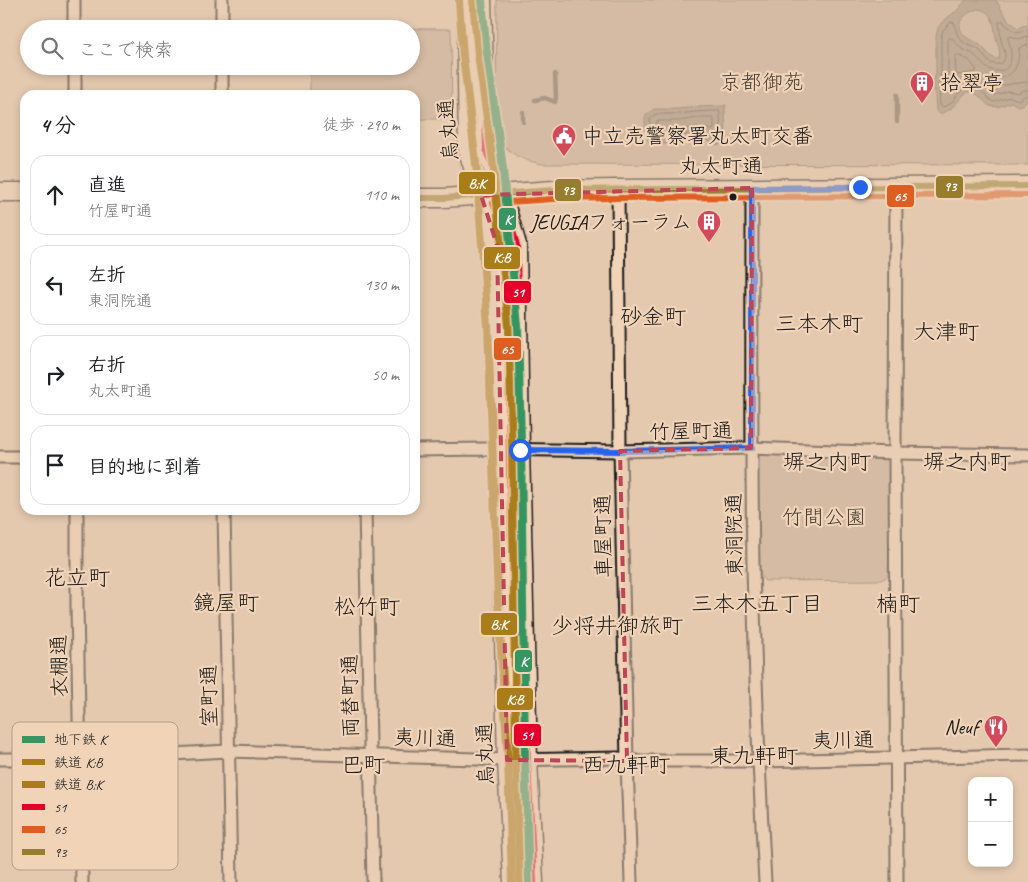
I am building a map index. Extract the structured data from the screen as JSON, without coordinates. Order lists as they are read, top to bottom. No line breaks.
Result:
{"streets":{"main road":["烏丸通","丸太町通"],"street":["竹屋町通","東洞院通","車屋町通","衣棚通","室町通","両替町通","夷川通"]},"crossings":[["烏丸通","丸太町通"],["烏丸通","竹屋町通"],["烏丸通","夷川通"],["丸太町通","東洞院通"],["丸太町通","車屋町通"],["竹屋町通","東洞院通"],["竹屋町通","車屋町通"],["東洞院通","夷川通"],["車屋町通","夷川通"],["室町通","夷川通"],["両替町通","夷川通"]],"districts":["砂金町","三本木町","大津町","塀之内町","塀之内町","花立町","鏡屋町","三本木五丁目","楠町","松竹町","少将井御旅町","東九軒町","巴町","西九軒町"],"parks":["京都御苑","竹間公園"],"places":{"building":["拾翠亭","JEUGIAフォーラム"],"public building":["中立売警察署丸太町交番"],"restaurant":["Neuf"]},"lines":["metro line K","transit line 51","rail line K;B","rail line B;K","transit line 93","transit line 65"],"legend":["地下鉄 K","鉄道 K;B","鉄道 B;K","51","65","93"],"page":{"search":"ここで検索","heading":["4 分","徒歩 · 290 m"],"list":[["直進","竹屋町通","110 m"],["左折","東洞院通","130 m"],["右折","丸太町通","50 m"],"目的地に到着"],"map_buttons":["+","−"]}}
